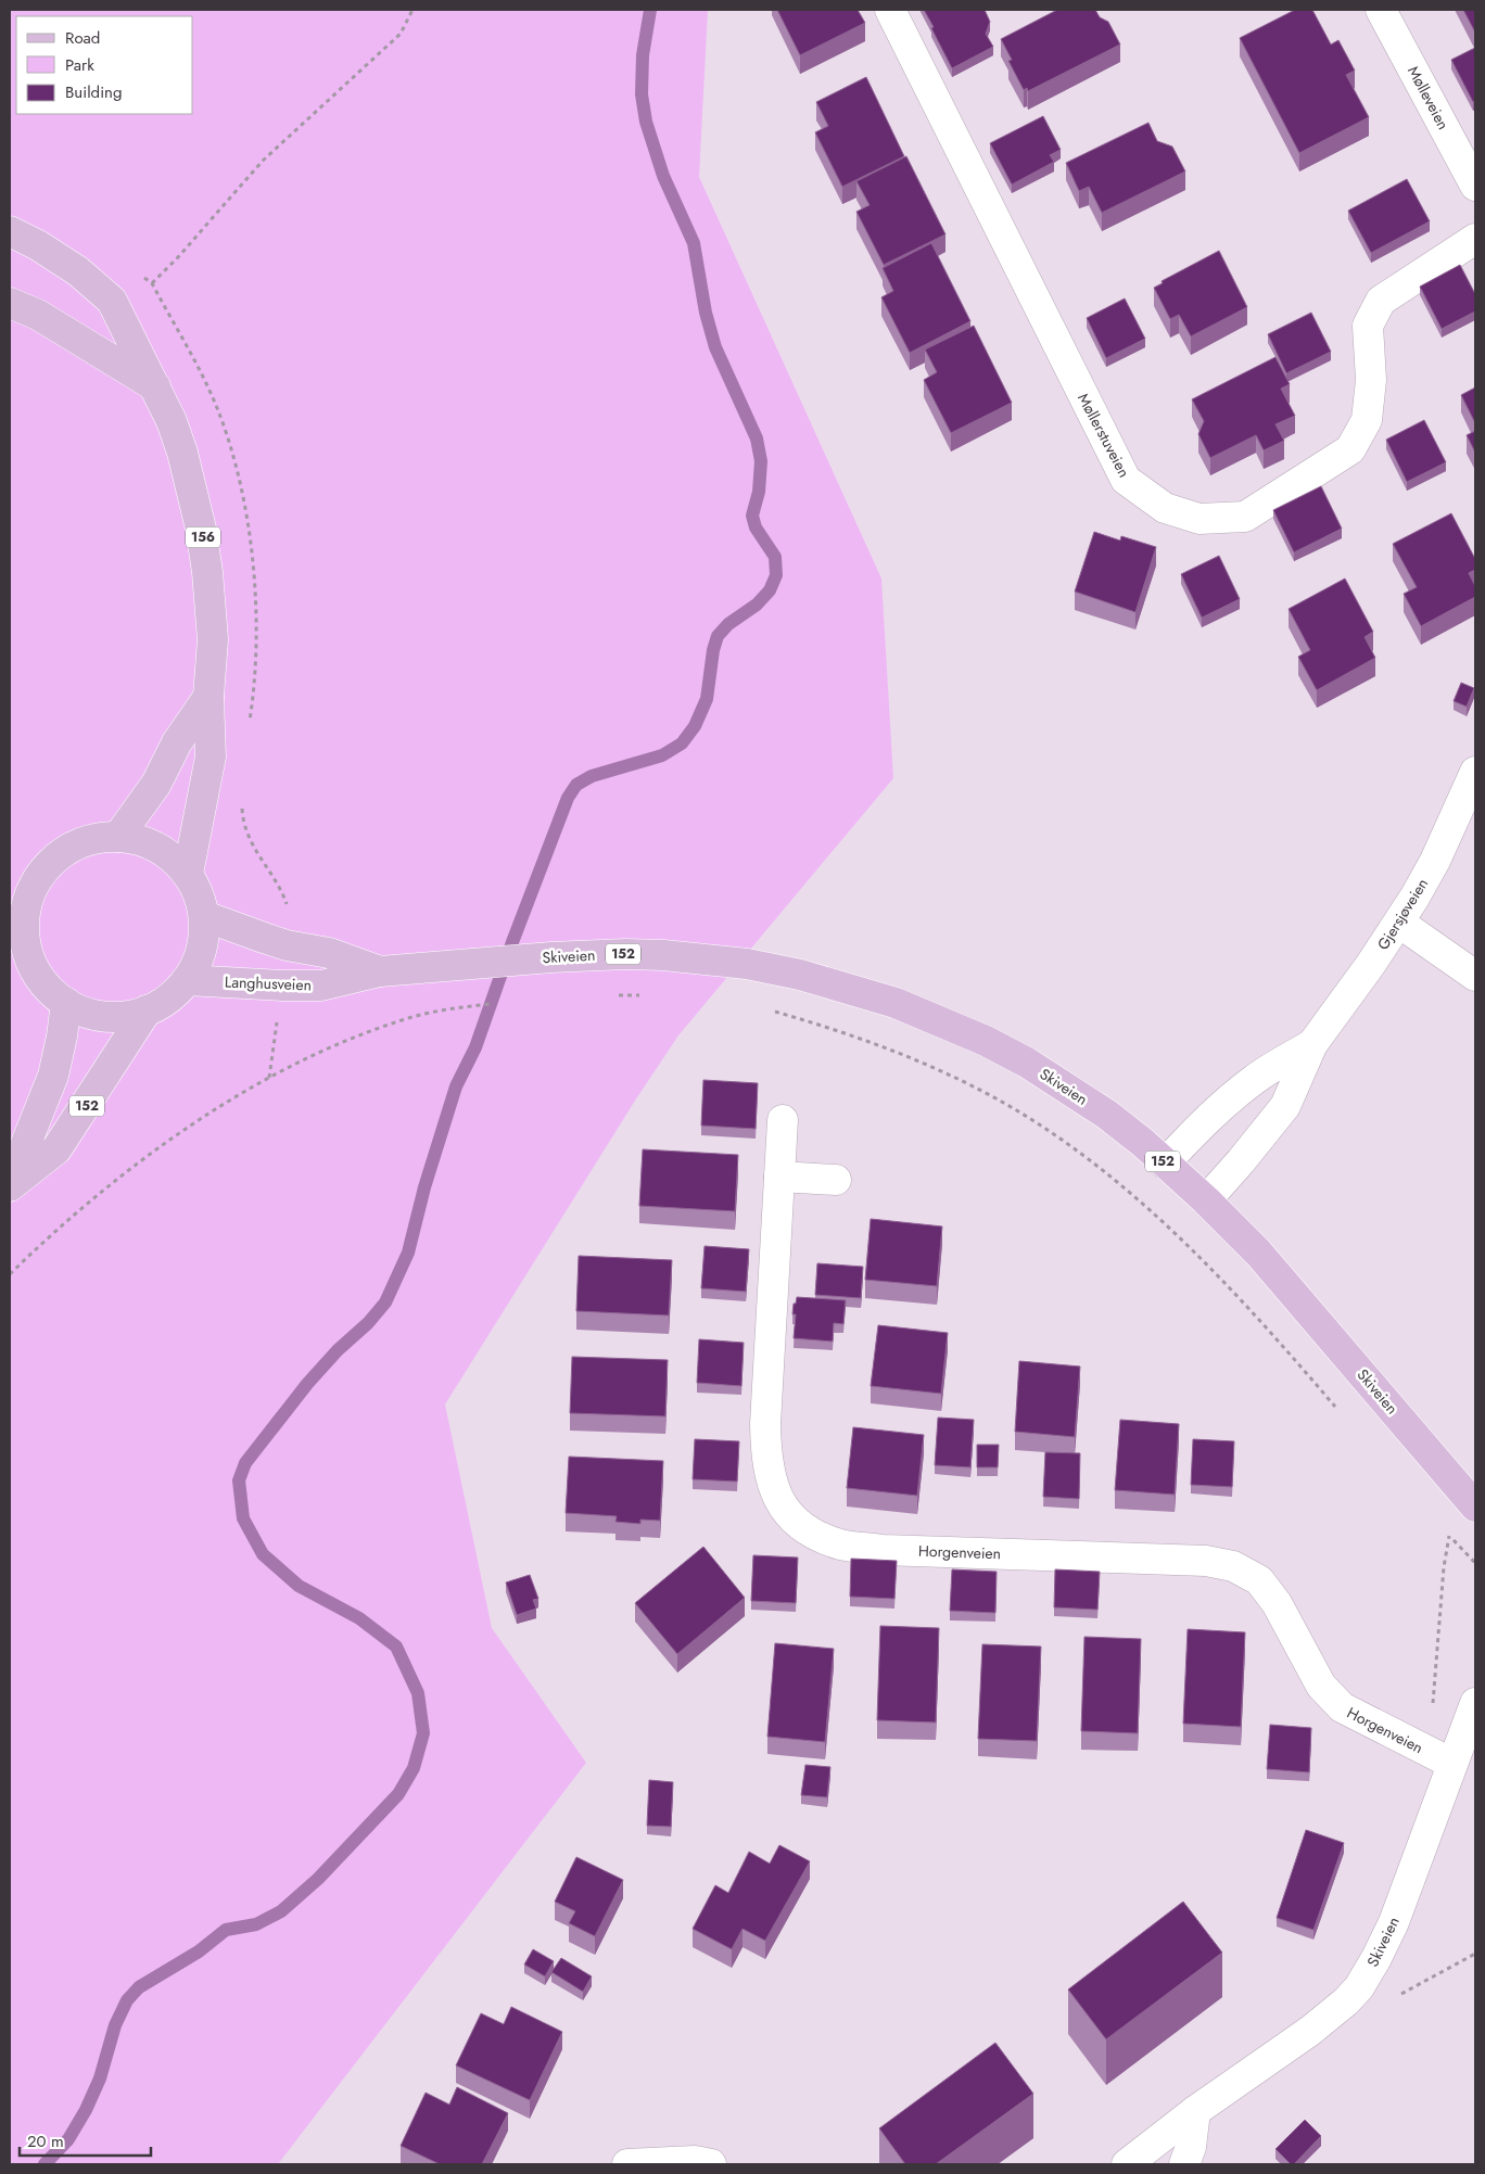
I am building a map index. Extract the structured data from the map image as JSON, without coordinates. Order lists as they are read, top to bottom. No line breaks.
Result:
{"streets":{"main road":["156","152","Skiveien","Langhusveien"],"street":["Mølleveien","Møllerstuveien","Gjersjøveien","Horgenveien"]},"crossings":[["156","152"],["156","Langhusveien"],["Gjersjøveien","Skiveien"],["152","Langhusveien"],["Skiveien","Langhusveien"],["Skiveien","Horgenveien"]],"legend":["Road","Park","Building"],"scale_bar":"20 m"}
